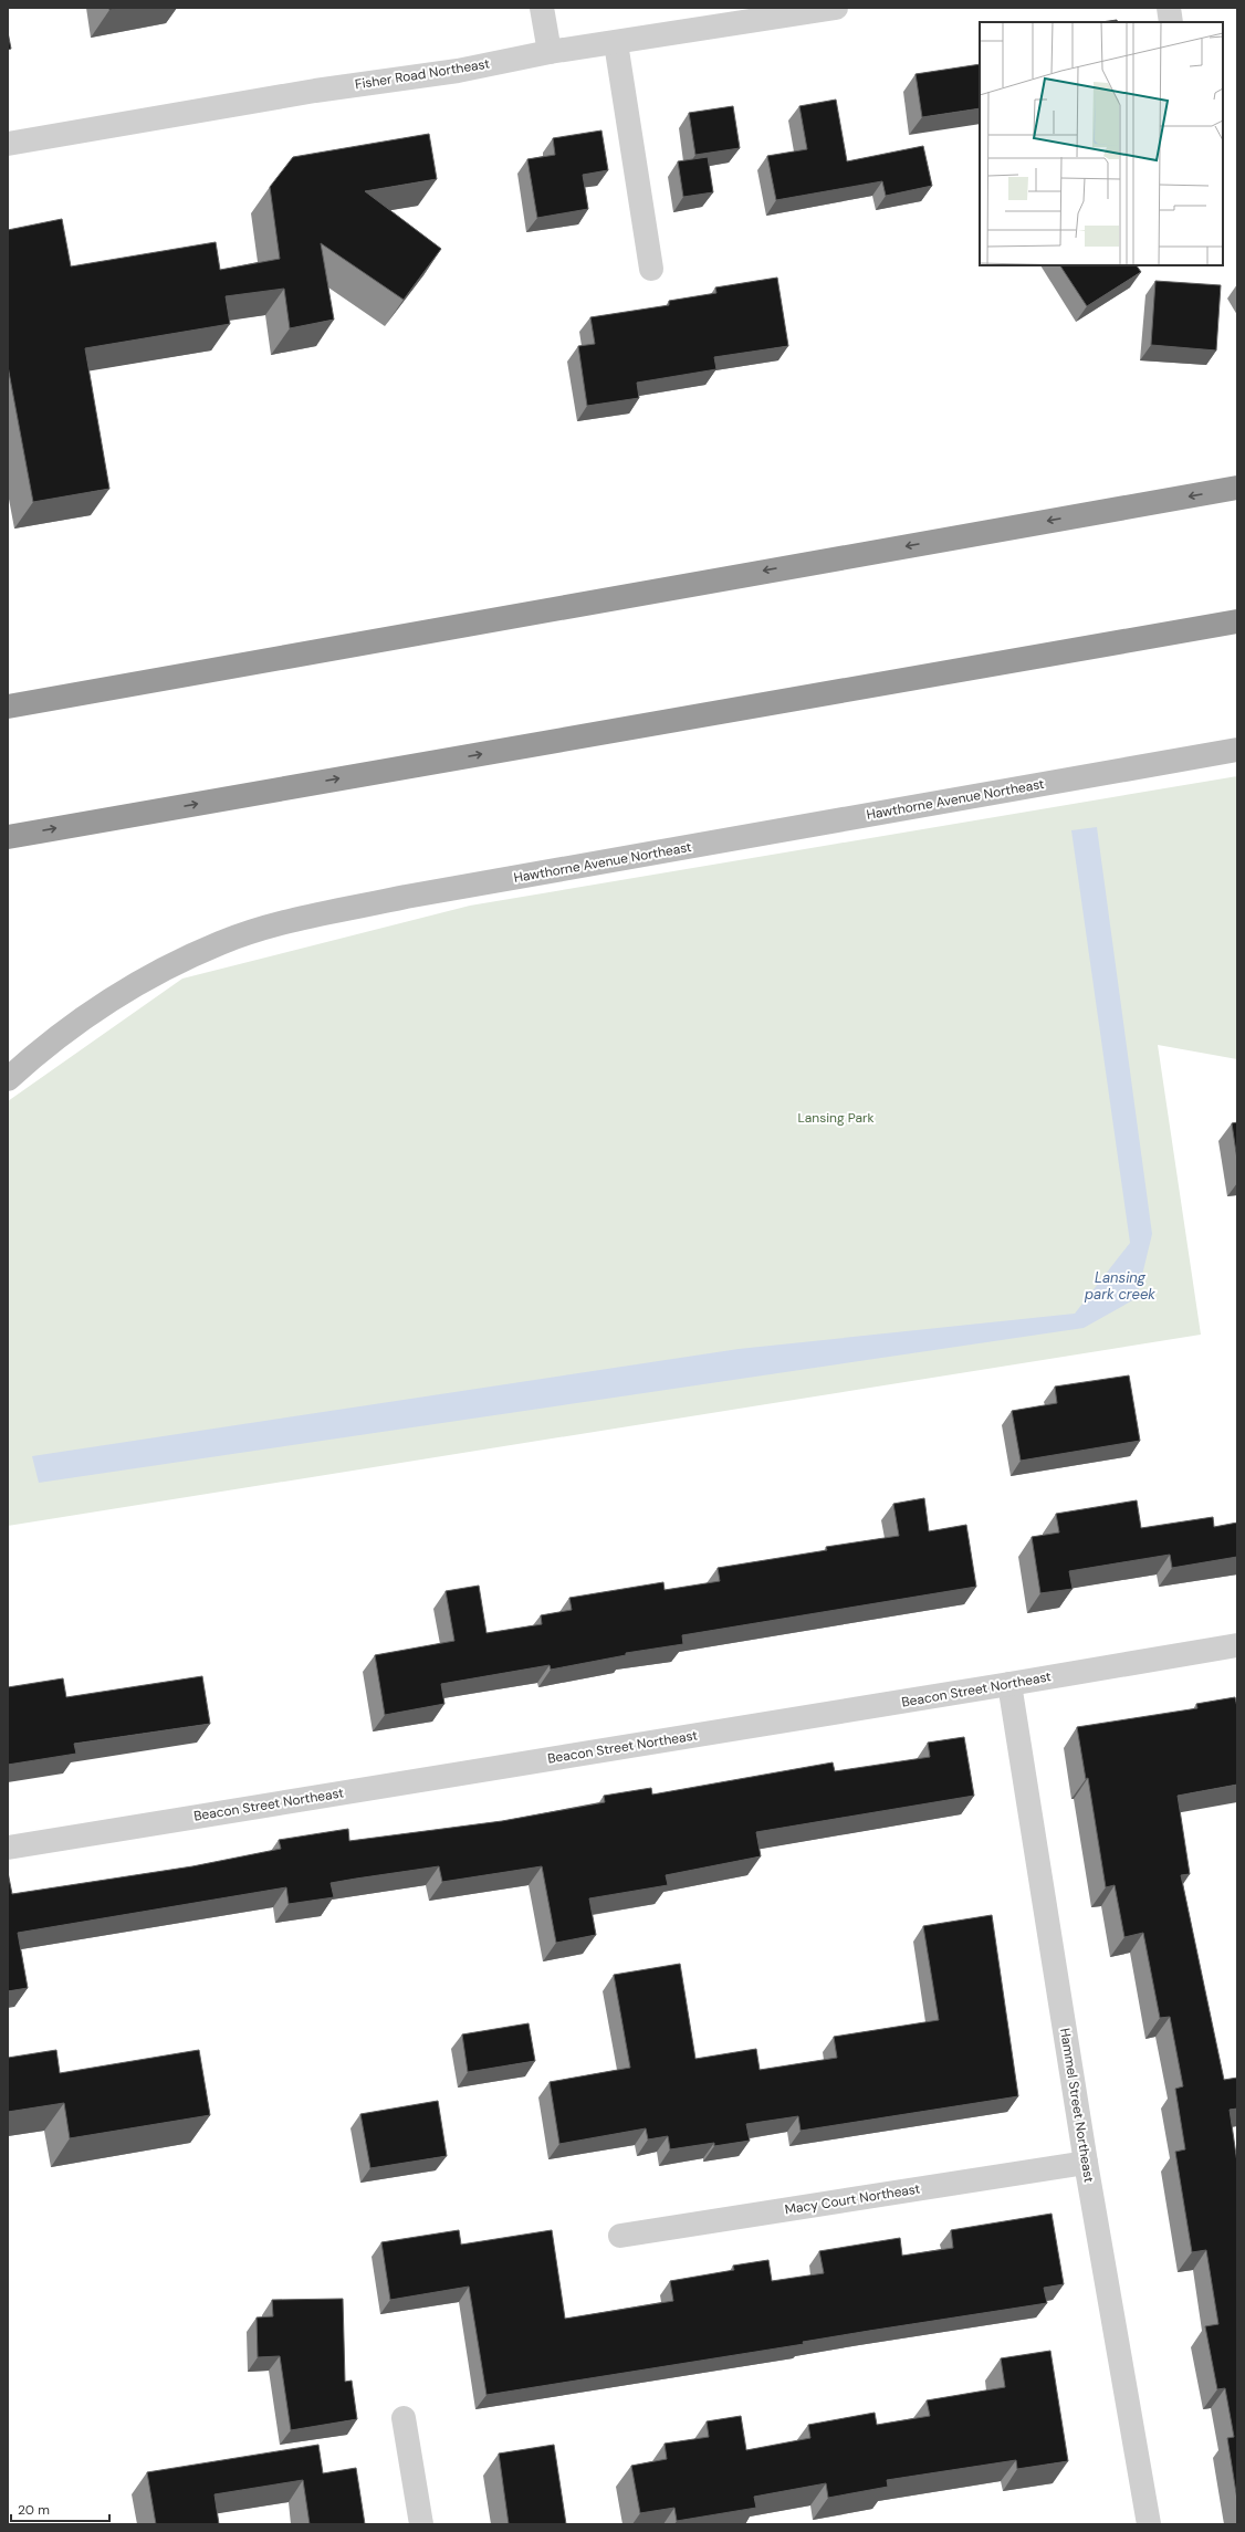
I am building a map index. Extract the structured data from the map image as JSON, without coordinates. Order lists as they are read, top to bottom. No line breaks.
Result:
{"streets":{"main road":["Hawthorne Avenue Northeast"],"street":["Fisher Road Northeast","Beacon Street Northeast","Hammel Street Northeast","Macy Court Northeast"]},"crossings":[["Beacon Street Northeast","Hammel Street Northeast"],["Hammel Street Northeast","Macy Court Northeast"]],"water":["Lansing park creek"],"parks":["Lansing Park"],"scale_bar":"20 m"}
